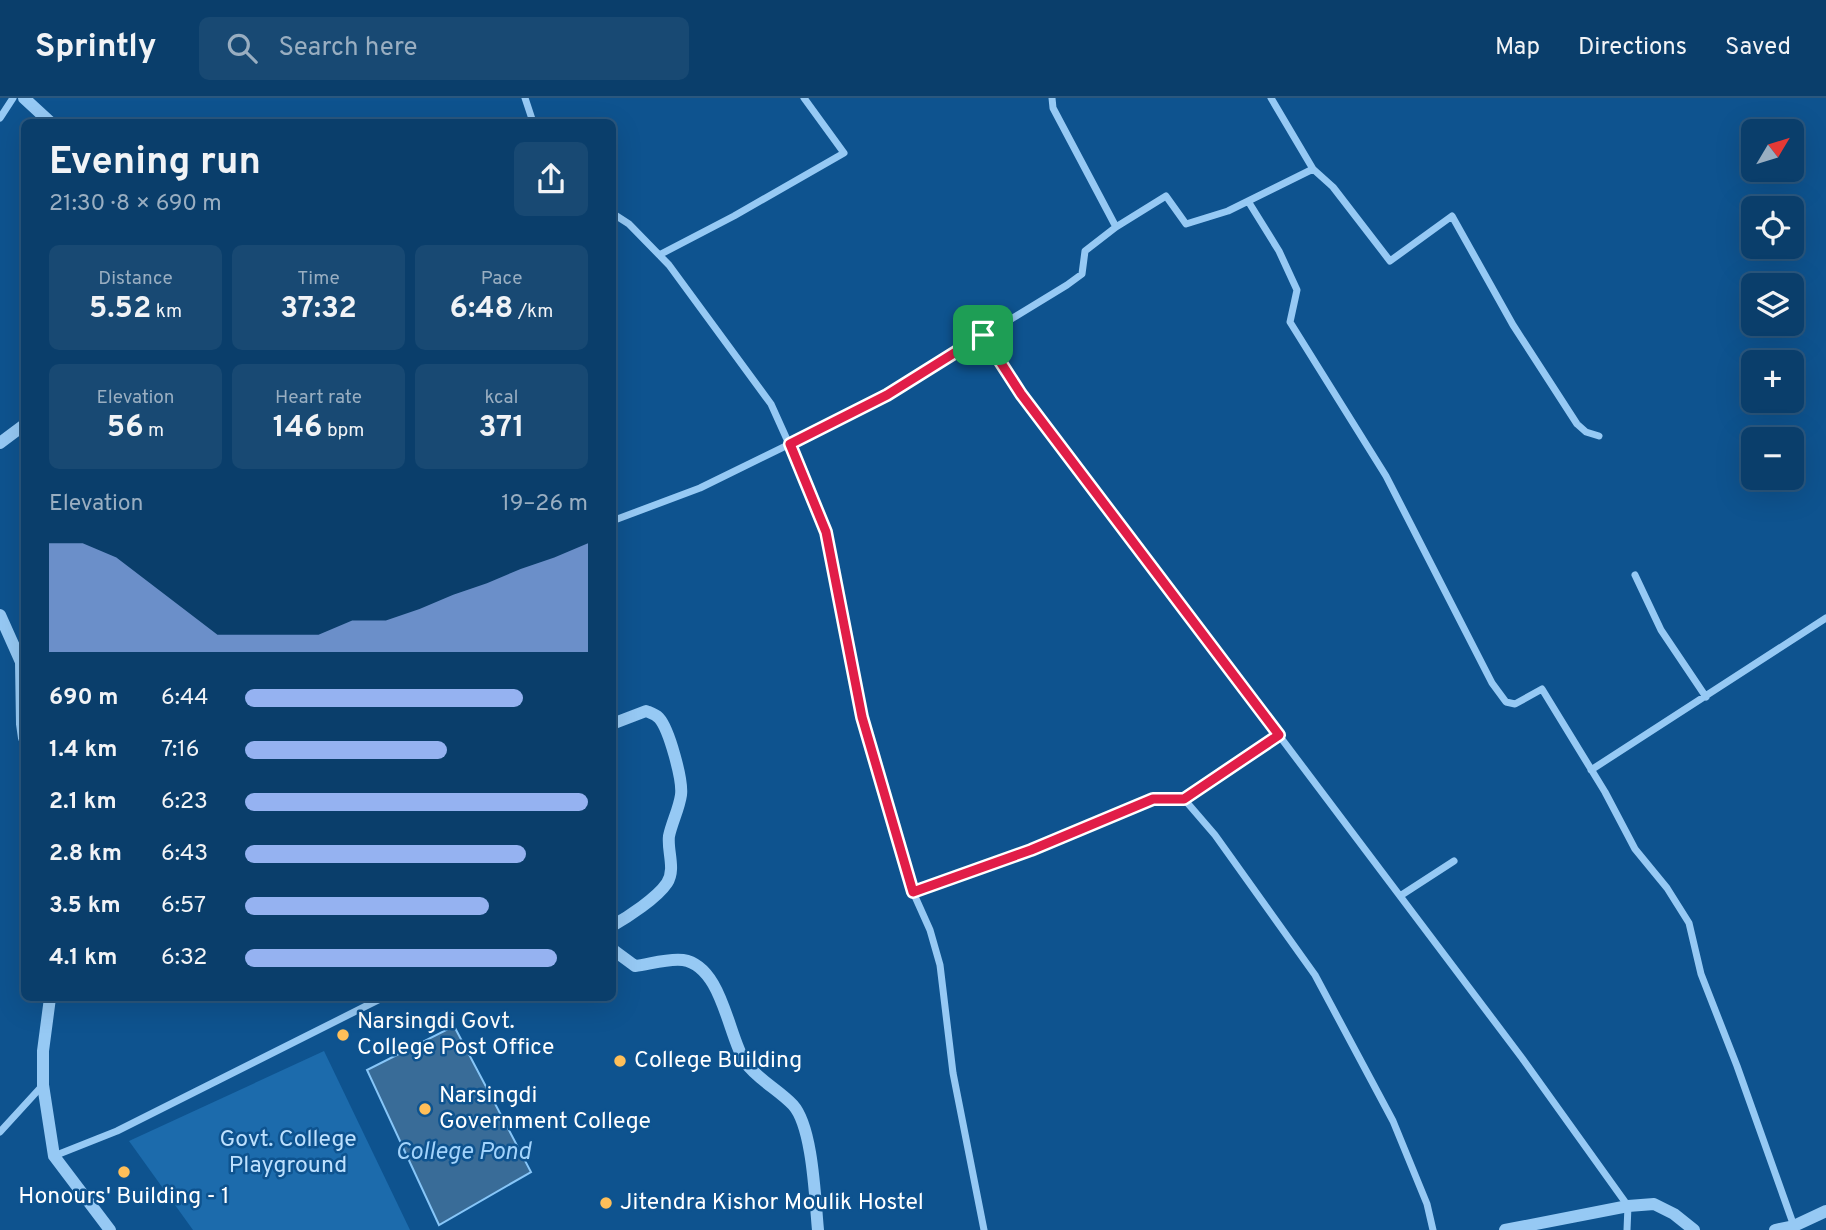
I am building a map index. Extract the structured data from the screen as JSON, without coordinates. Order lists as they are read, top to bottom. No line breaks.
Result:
{"water":["College Pond"],"parks":["Govt. College Playground"],"places":["Narsingdi Govt. College Post Office","College Building","Narsingdi Government College","Honours' Building - 1","Jitendra Kishor Moulik Hostel"],"north":"top right","page":{"header":"Sprintly","search":"Search here","nav":["Map","Directions","Saved"],"map_buttons":["+","−"],"heading":["Evening run","21:30 · 8 × 690 m"],"stats":[["Distance","5.52 km"],["Time","37:32"],["Pace","6:48 /km"],["Elevation","56 m"],["Heart rate","146 bpm"],["kcal","371"]],"chart":["Elevation","19–26 m"],"list":[{"name":"690 m","note":"6:44"},{"name":"1.4 km","note":"7:16"},{"name":"2.1 km","note":"6:23"},{"name":"2.8 km","note":"6:43"},{"name":"3.5 km","note":"6:57"},{"name":"4.1 km","note":"6:32"}]}}
